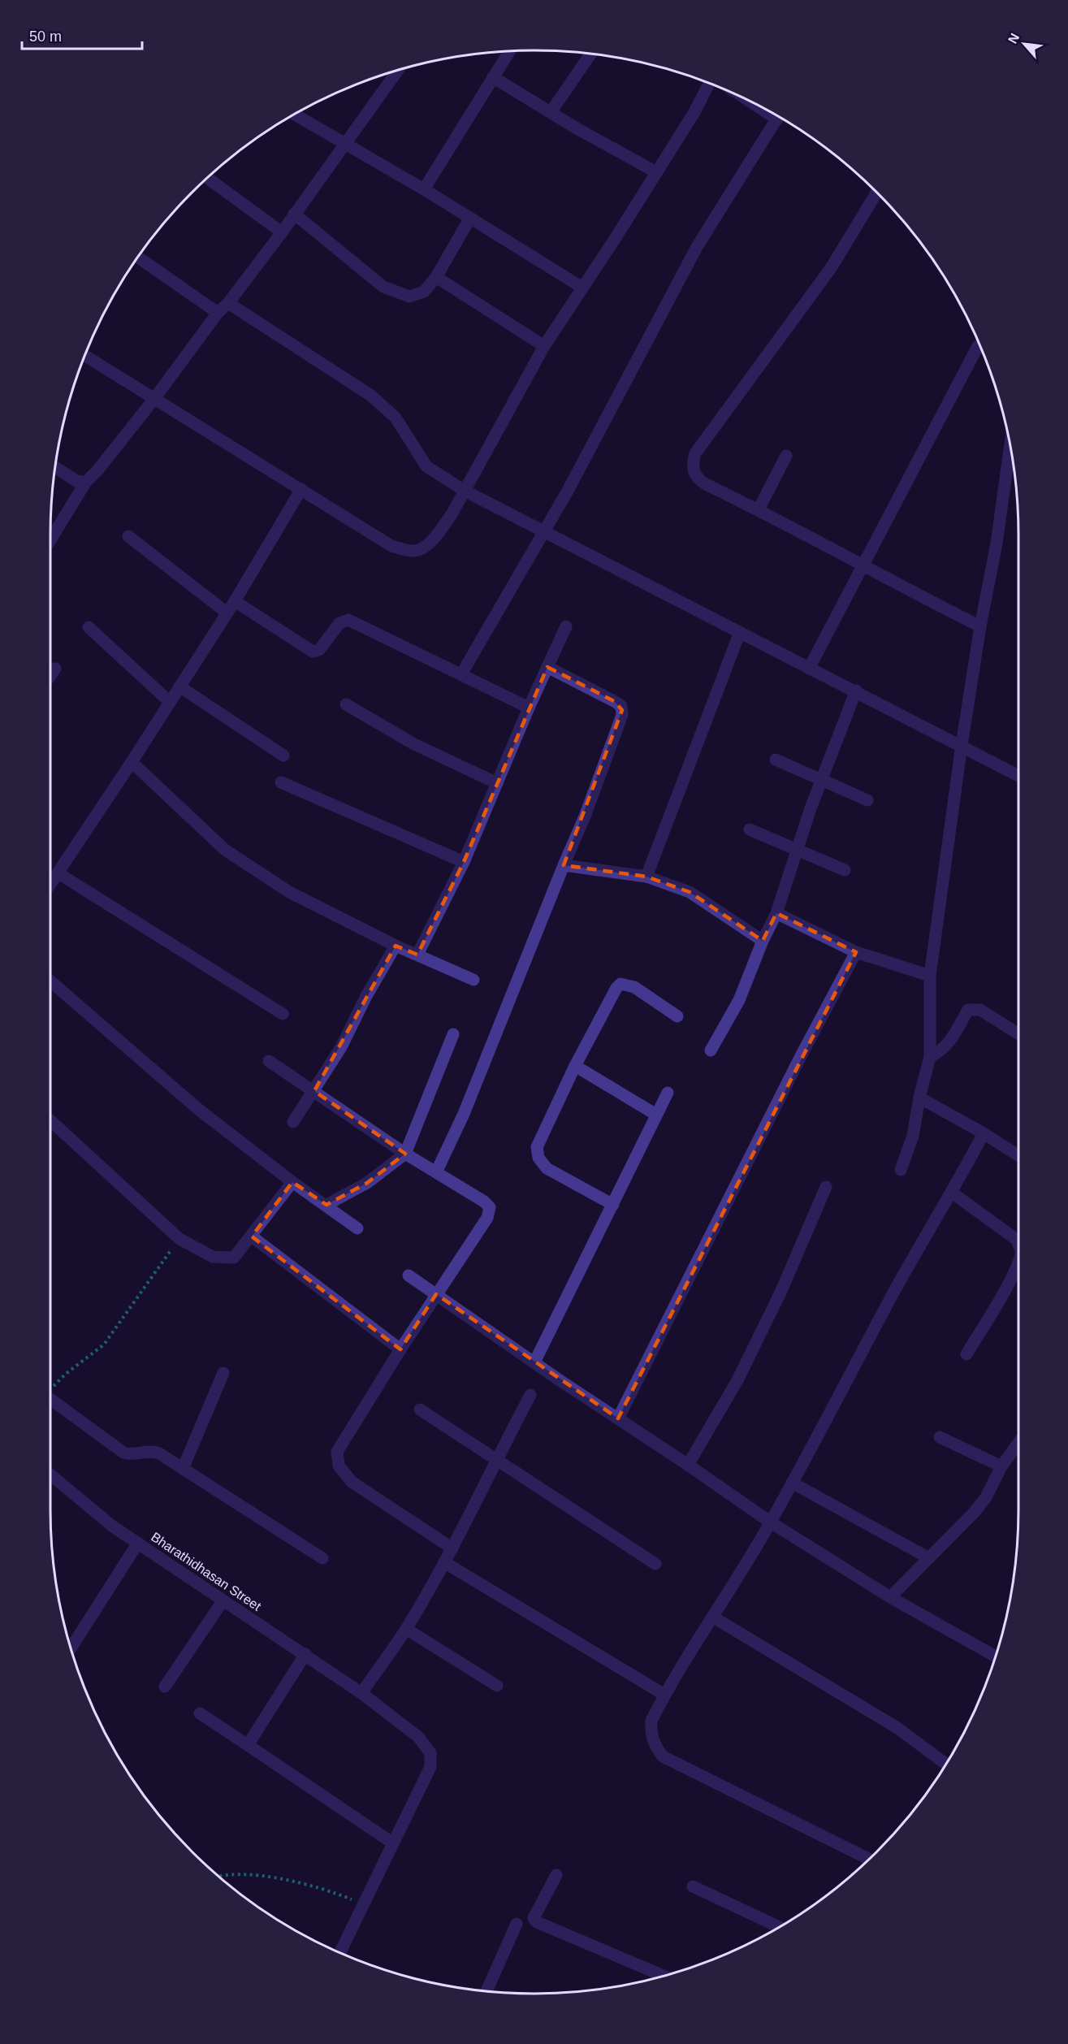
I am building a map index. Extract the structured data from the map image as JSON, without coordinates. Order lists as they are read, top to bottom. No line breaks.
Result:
{"streets":{"street":["Bharathidhasan Street"]},"scale_bar":"50 m","north":"top left"}
